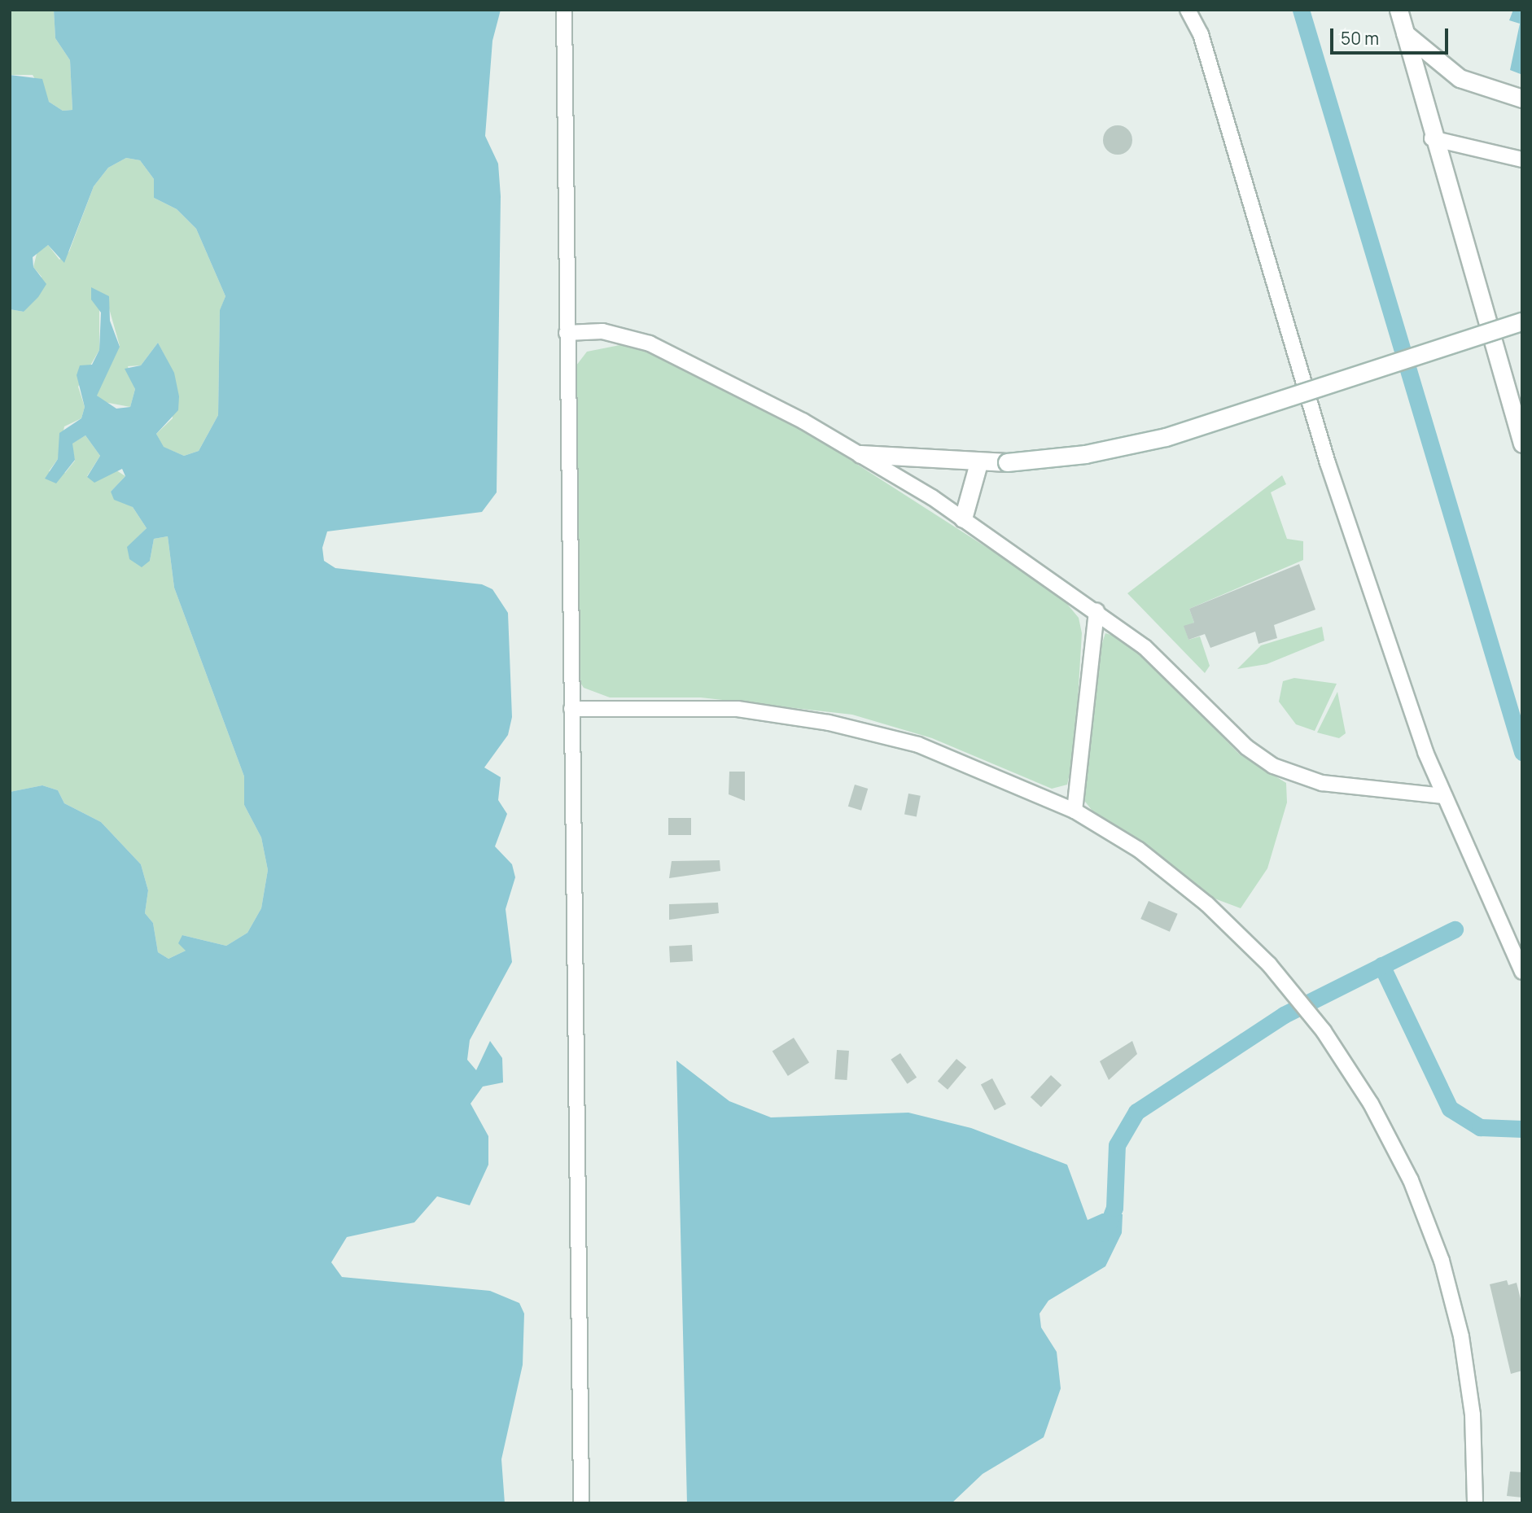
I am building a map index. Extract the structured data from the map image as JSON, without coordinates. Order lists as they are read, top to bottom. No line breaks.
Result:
{"scale_bar":"50 m"}
